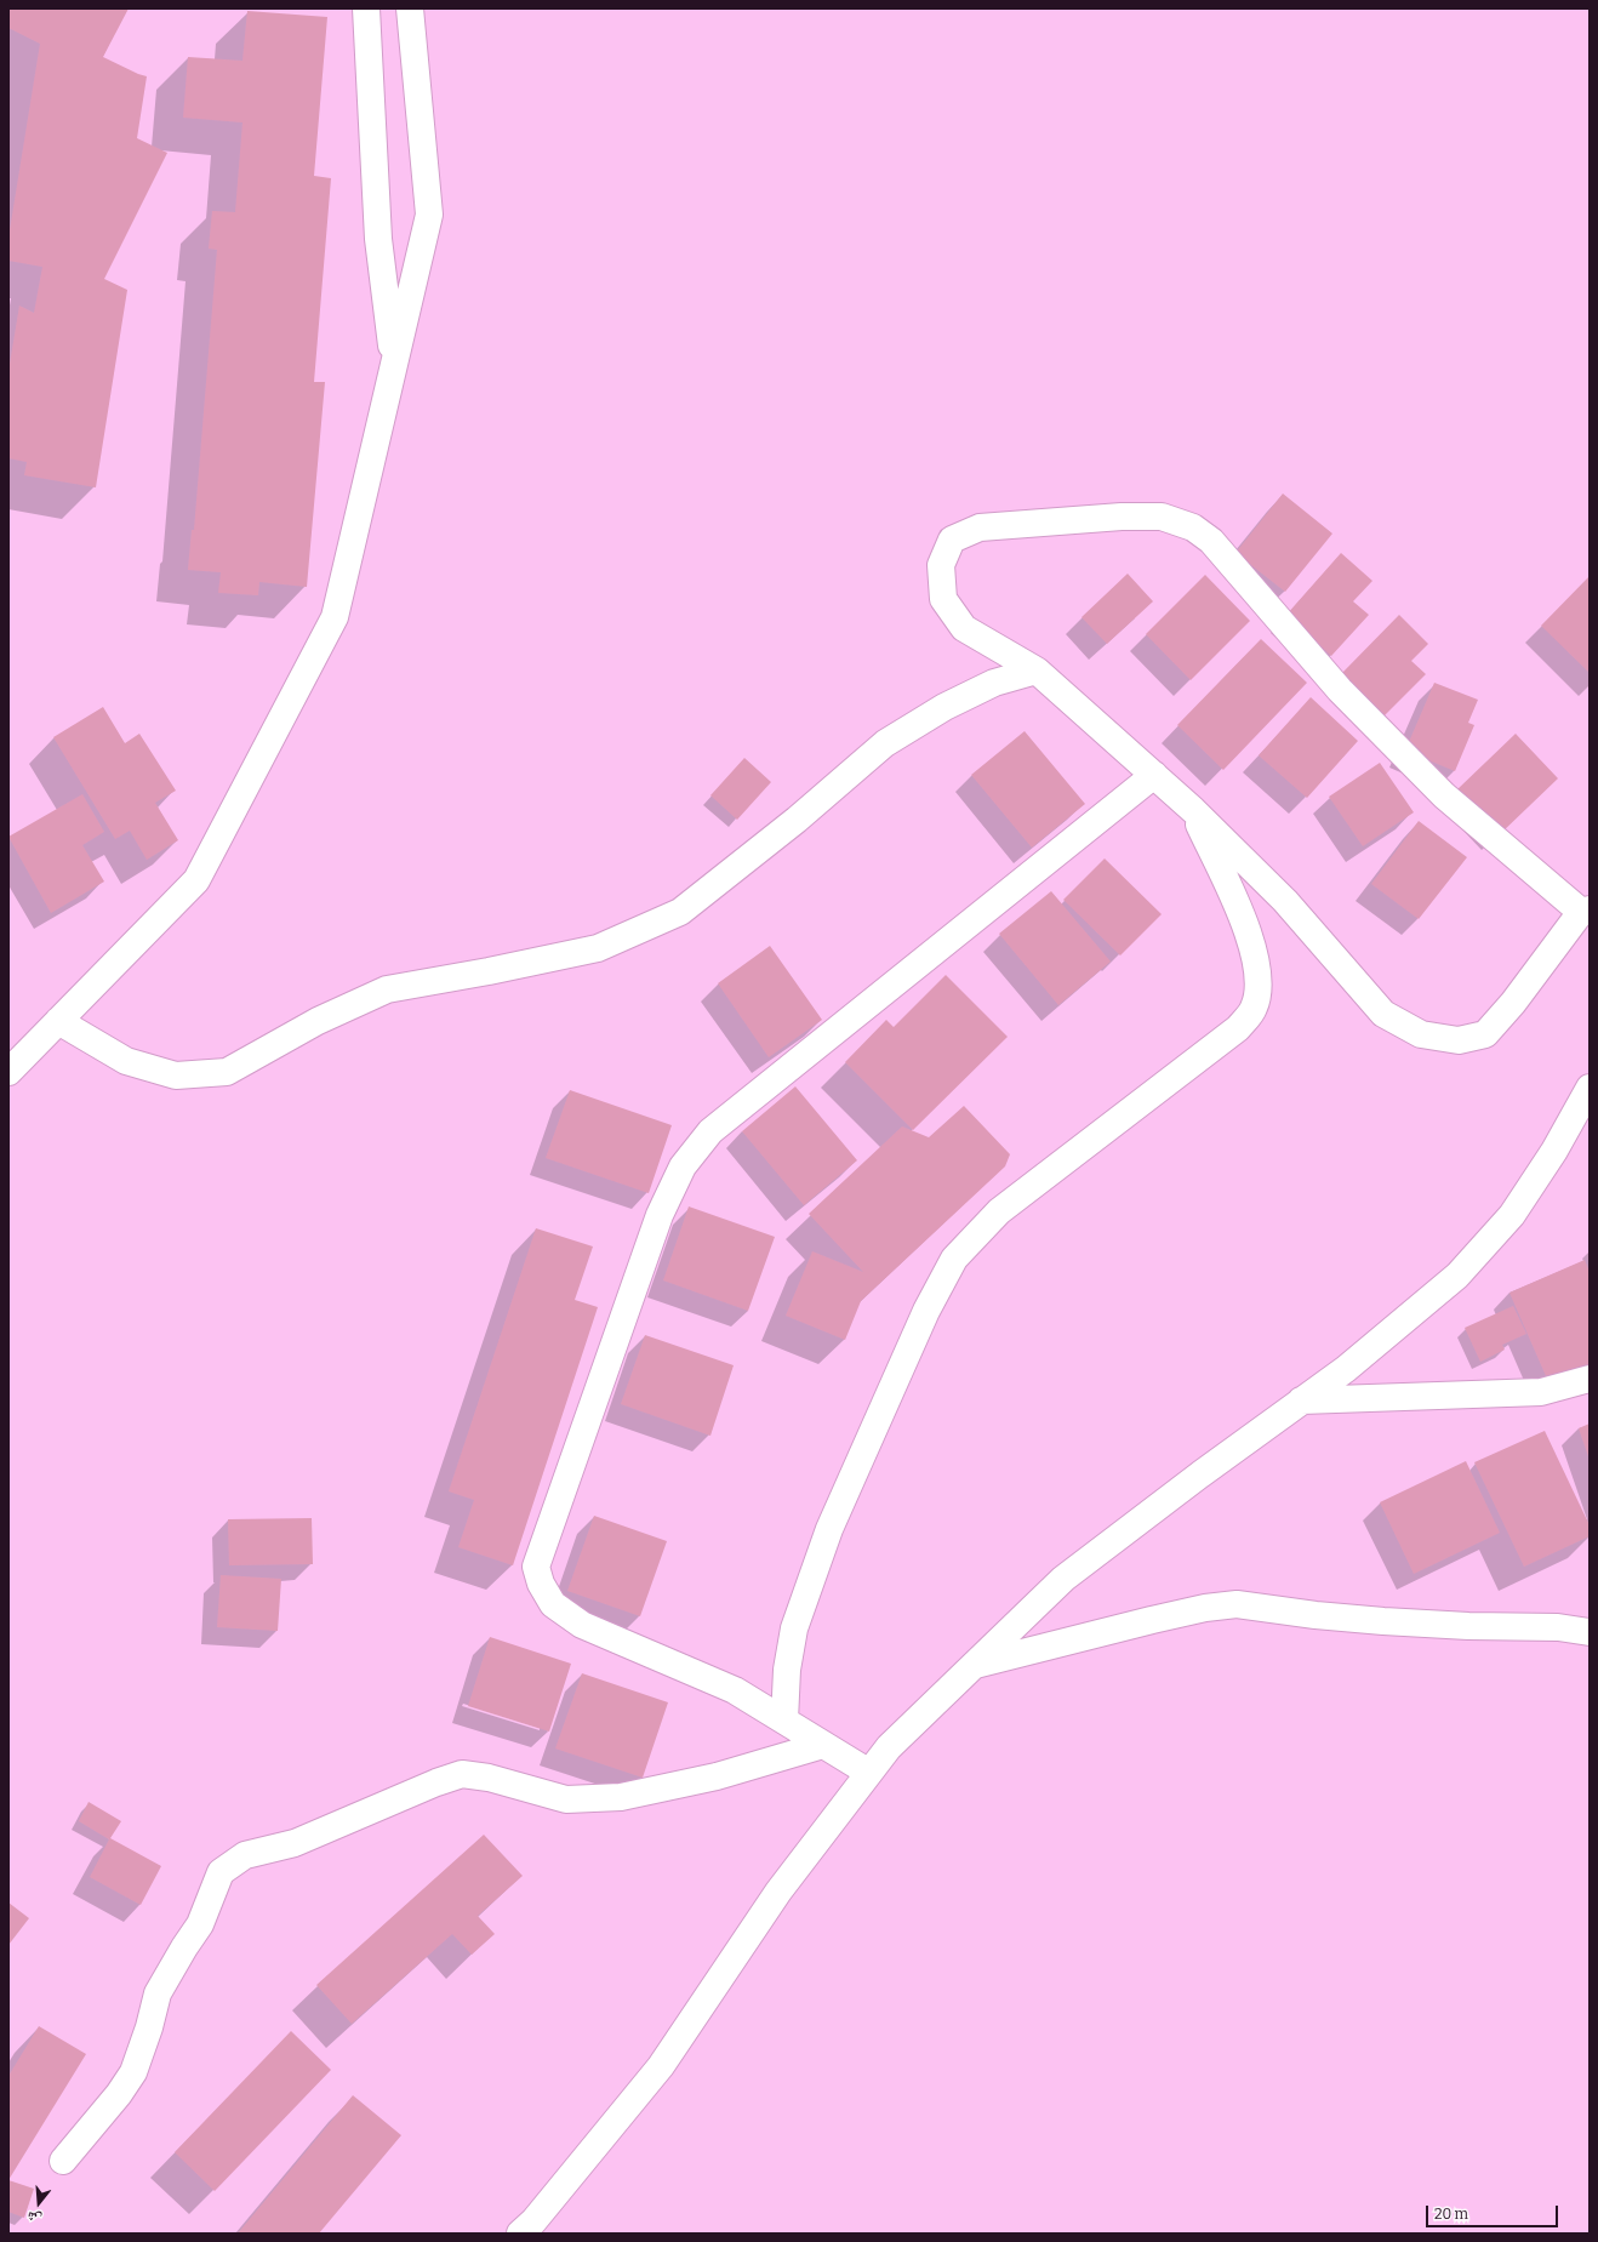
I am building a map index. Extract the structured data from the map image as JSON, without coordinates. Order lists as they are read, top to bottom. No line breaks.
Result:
{"scale_bar":"20 m","north":"bottom"}
